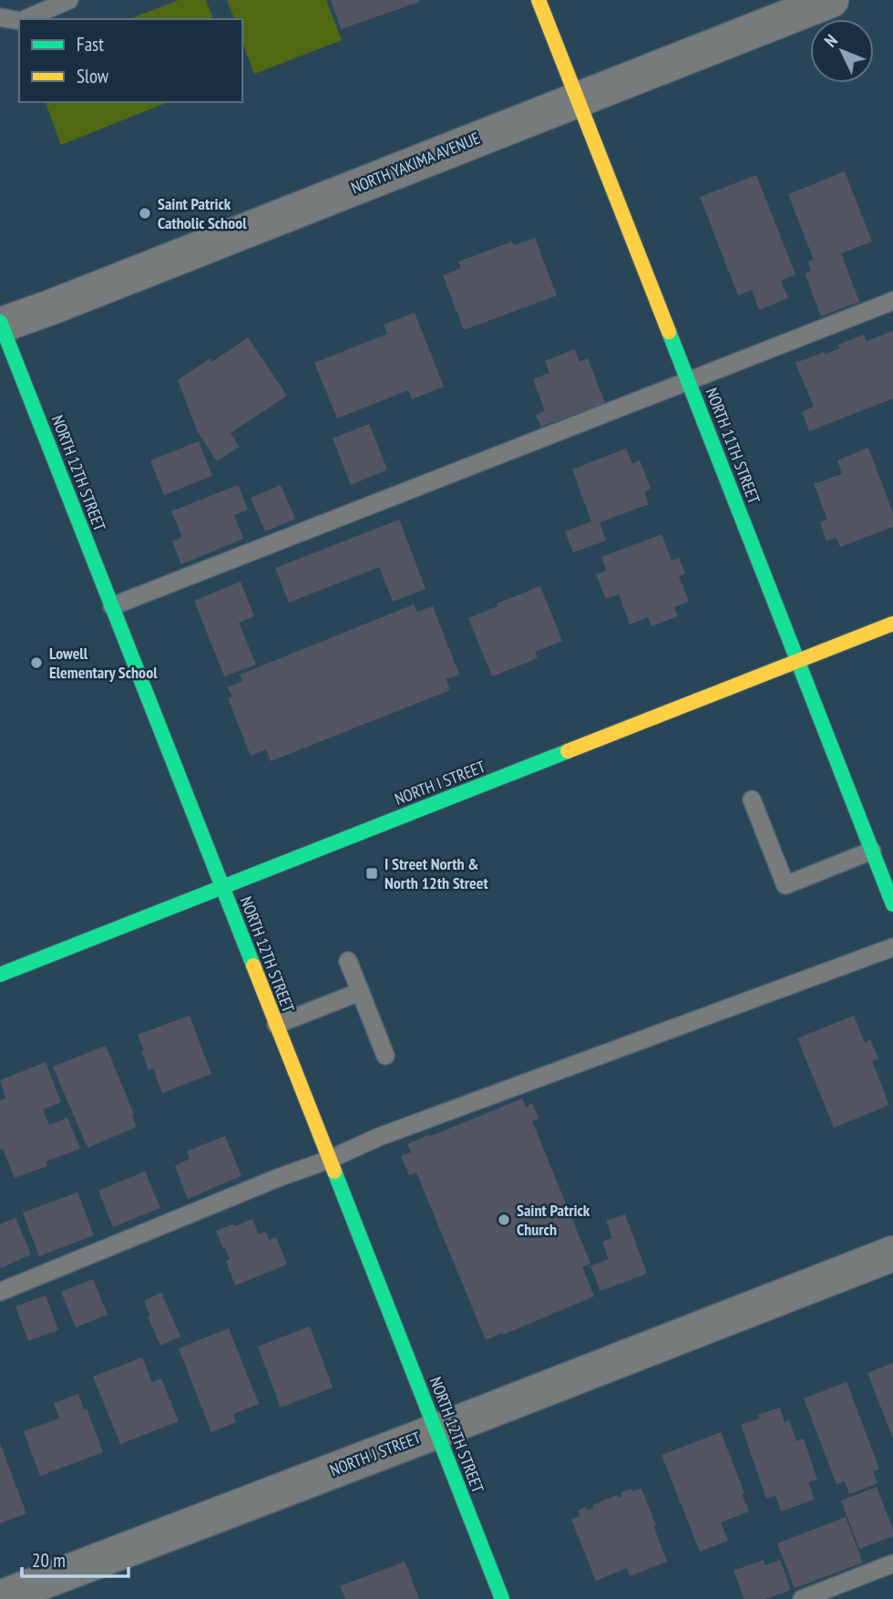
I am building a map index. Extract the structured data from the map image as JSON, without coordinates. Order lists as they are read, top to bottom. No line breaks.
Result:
{"streets":{"street":["NORTH YAKIMA AVENUE","NORTH 11TH STREET","NORTH 12TH STREET","NORTH I STREET","NORTH J STREET"]},"crossings":[["NORTH YAKIMA AVENUE","NORTH 11TH STREET"],["NORTH YAKIMA AVENUE","NORTH 12TH STREET"],["NORTH 11TH STREET","NORTH I STREET"],["NORTH 12TH STREET","NORTH I STREET"],["NORTH 12TH STREET","NORTH J STREET"]],"places":{"other":["Saint Patrick Catholic School","Lowell Elementary School","Saint Patrick Church"],"transit":["I Street North & North 12th Street"]},"legend":["Fast","Slow"],"scale_bar":"20 m","north":"top left"}
